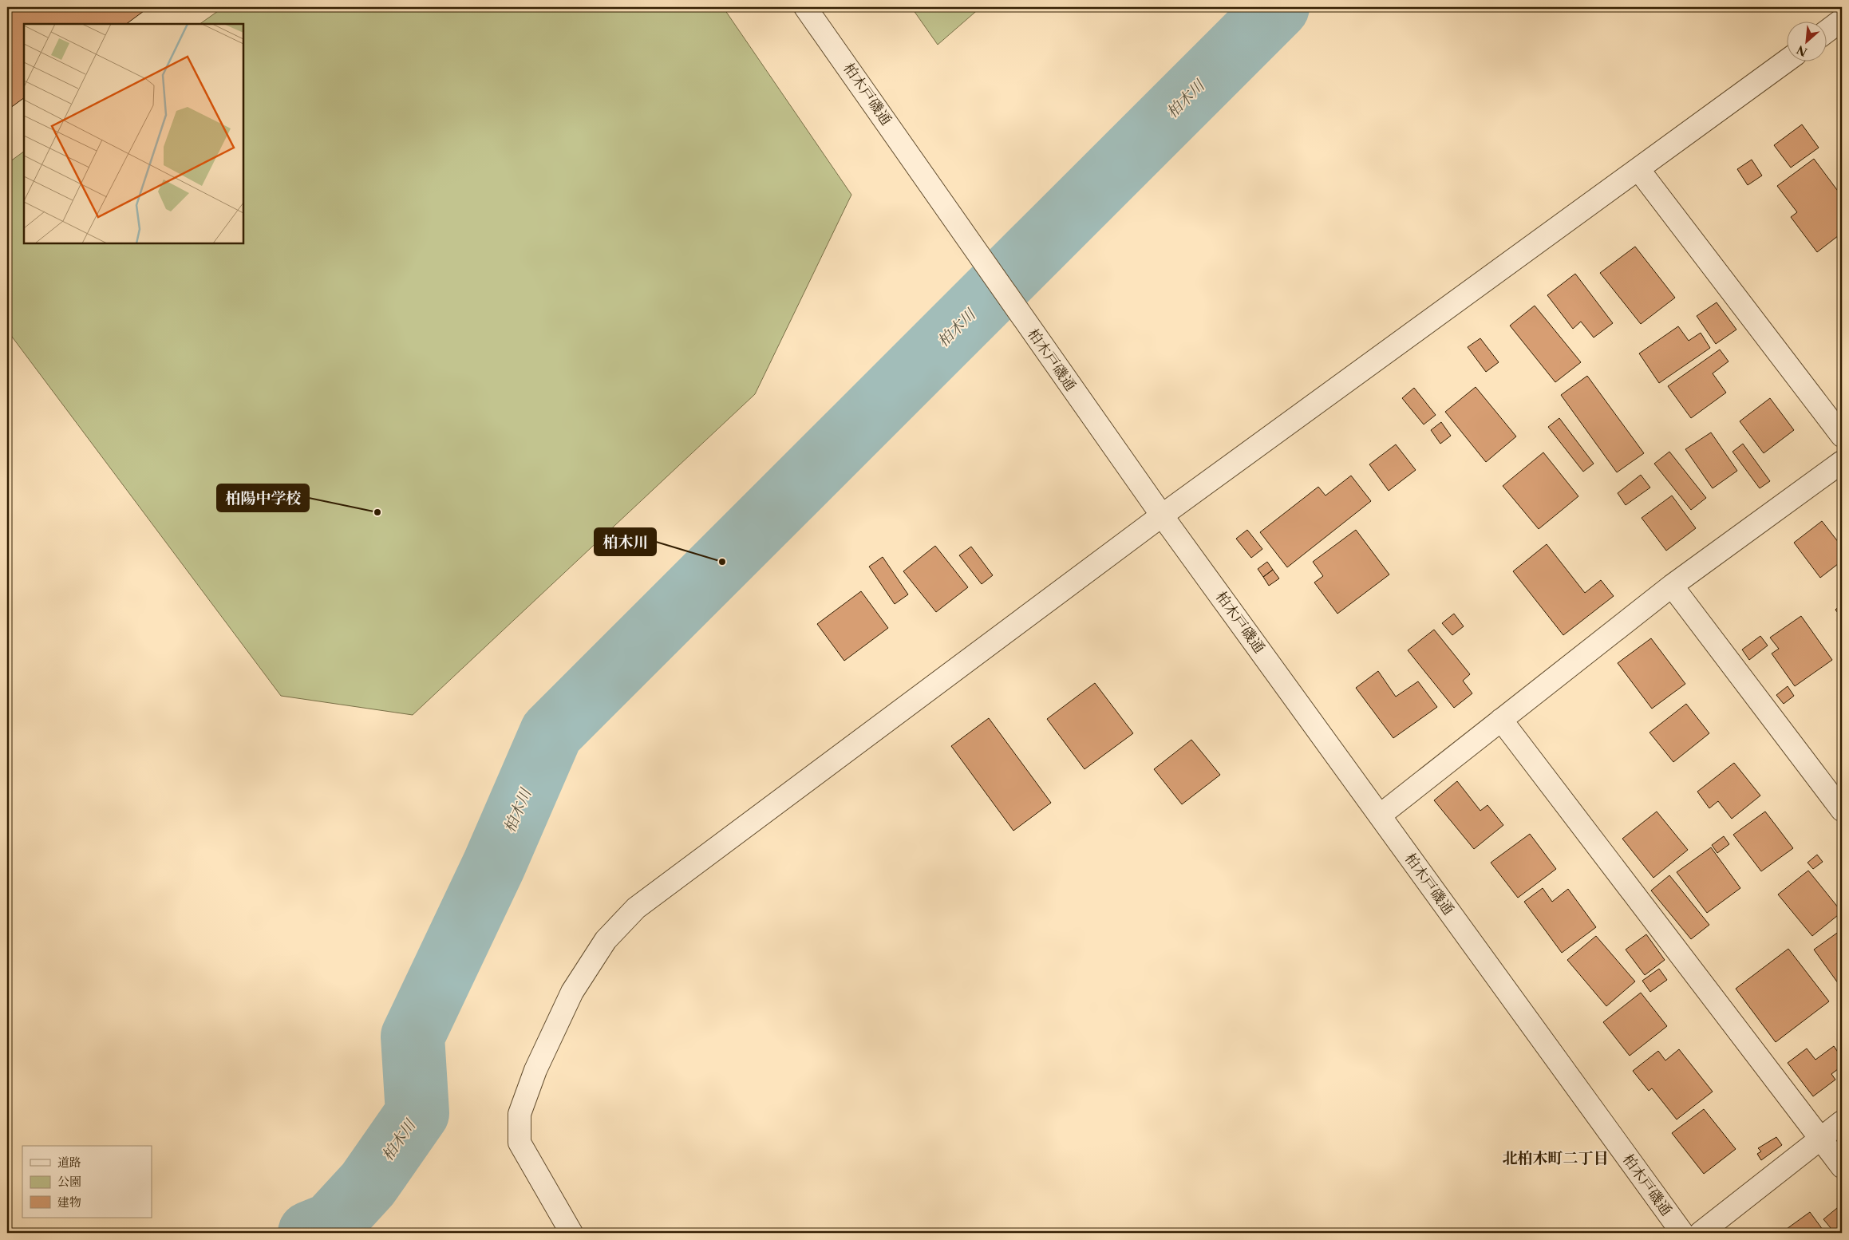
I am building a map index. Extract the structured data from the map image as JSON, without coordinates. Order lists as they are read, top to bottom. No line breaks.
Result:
{"streets":{"street":["柏木戸磯通"]},"districts":["北柏木町二丁目"],"water":["柏木川"],"places":["柏陽中学校","柏木川"],"legend":["道路","公園","建物"],"north":"bottom left"}
